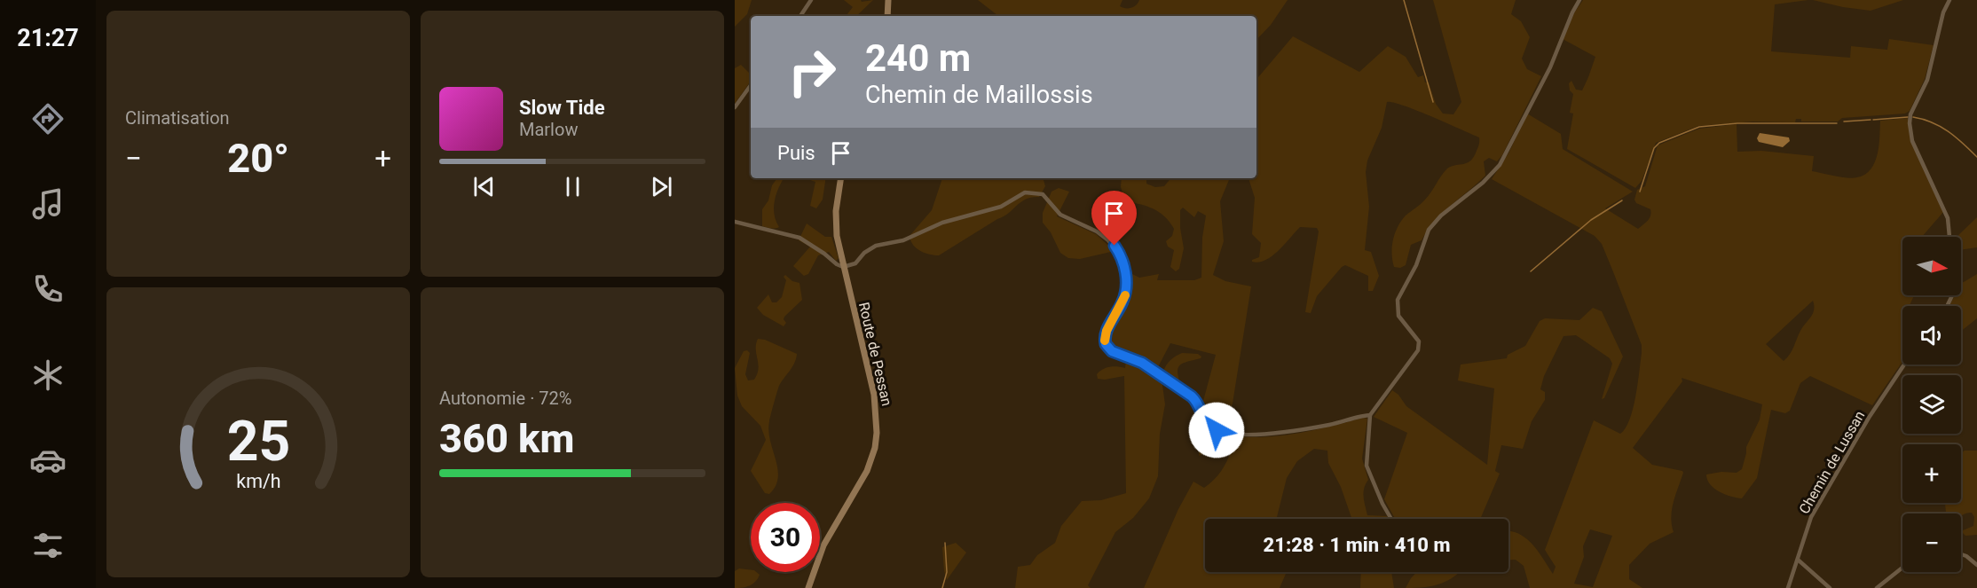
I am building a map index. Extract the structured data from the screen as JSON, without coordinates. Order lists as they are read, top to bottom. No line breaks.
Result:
{"streets":{"main road":["Route de Pessan"],"street":["Chemin de Lussan"]},"north":"right","page":{"tabs":"21:27","tile":["Climatisation",["Autonomie · 72%","360 km"]],"turn":["240 m","Chemin de Maillossis"],"song":["Slow Tide","Marlow"],"then":"Puis","heat":["−","20°","+"],"map_buttons":["+","−"],"limit":"30","trip":"21:28 · 1 min · 410 m","gauge":["25","km/h"]}}
